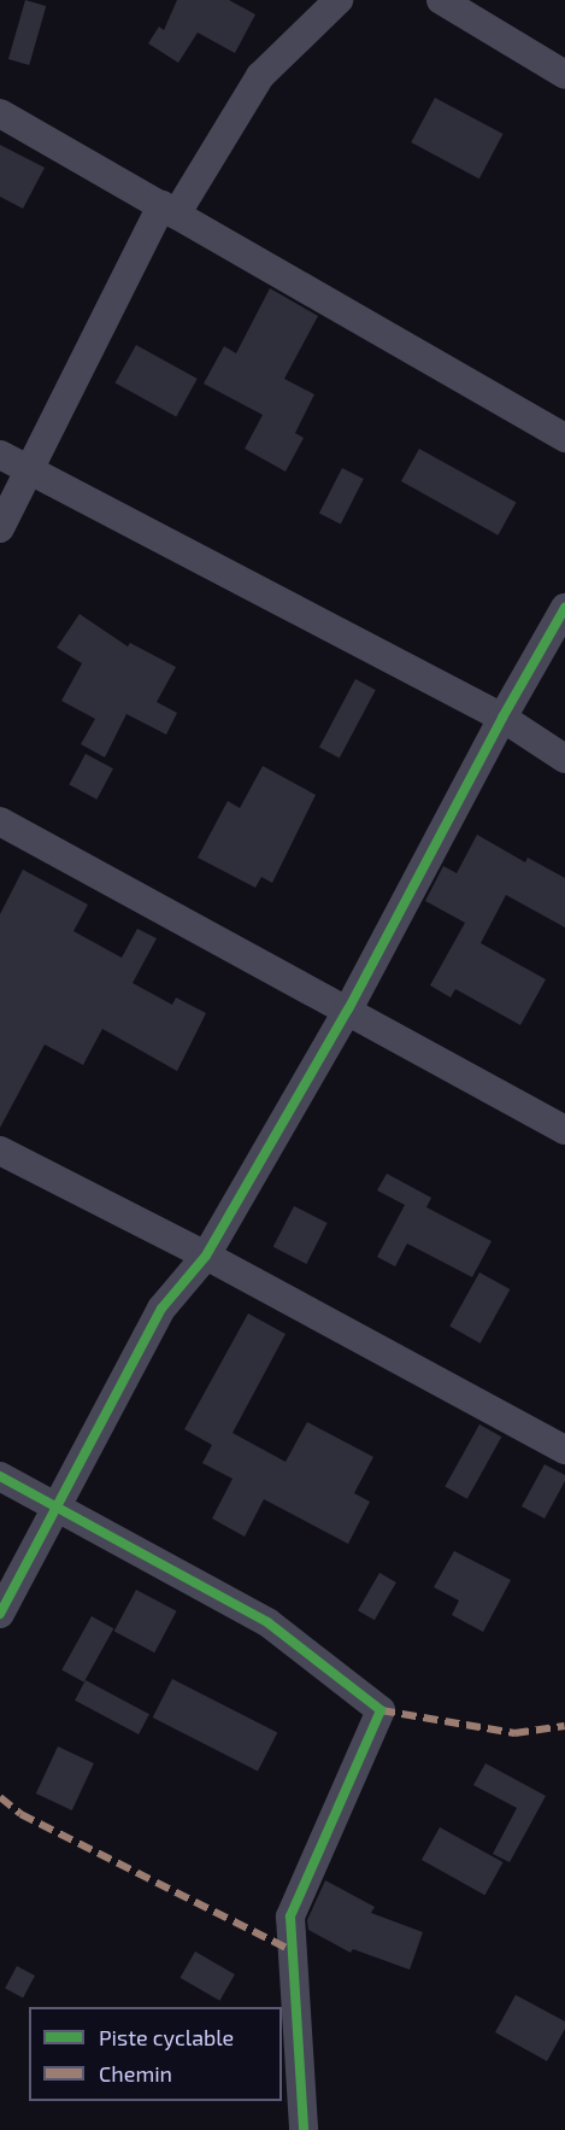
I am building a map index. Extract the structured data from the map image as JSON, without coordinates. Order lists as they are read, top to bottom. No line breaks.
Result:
{"legend":["Piste cyclable","Chemin"]}
